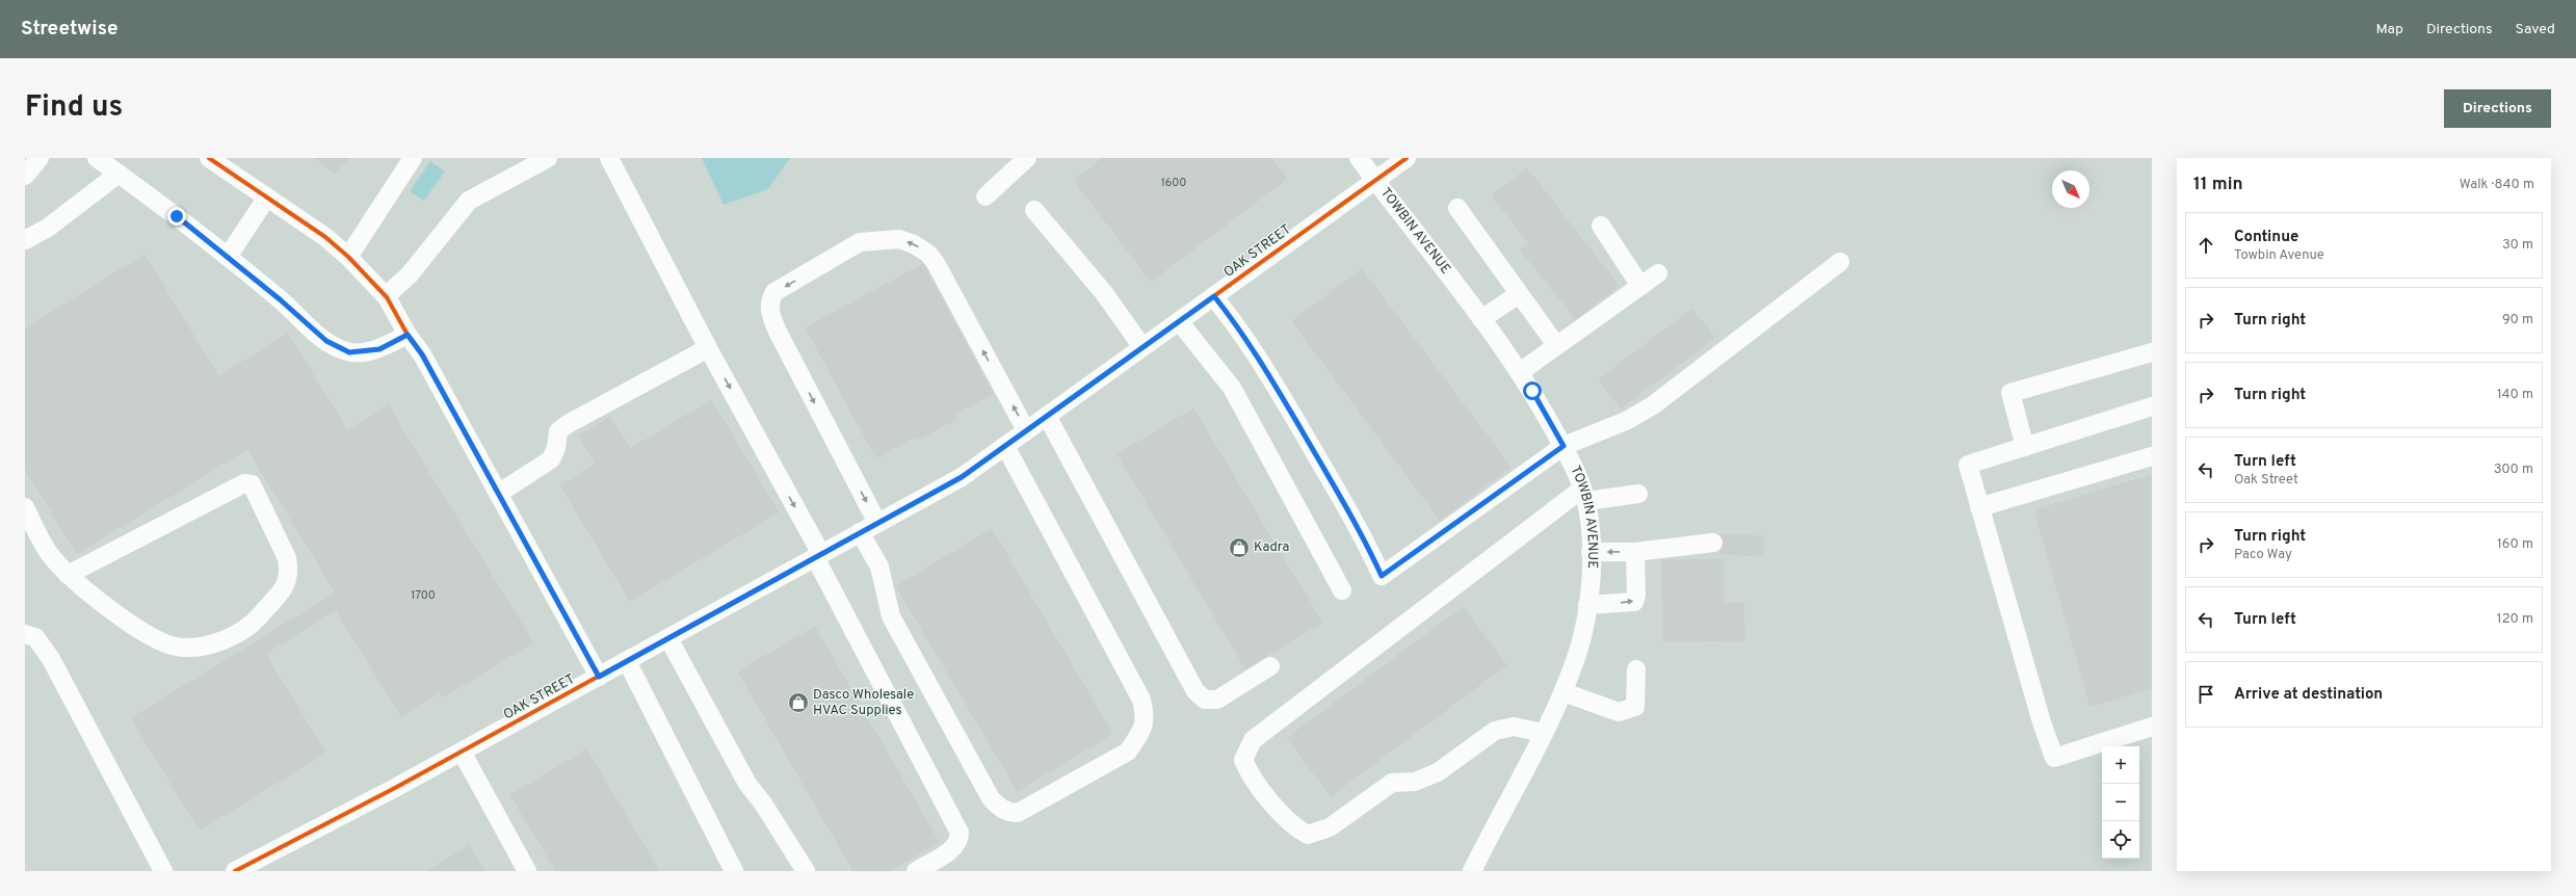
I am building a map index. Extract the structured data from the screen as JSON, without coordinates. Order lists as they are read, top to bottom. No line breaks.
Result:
{"streets":{"street":["TOWBIN AVENUE","OAK STREET"]},"crossings":[["TOWBIN AVENUE","OAK STREET"]],"places":{"shop":["Kadra","Dasco Wholesale HVAC Supplies"]},"house_numbers":["1600","1700"],"north":"bottom right","page":{"header":"Streetwise","nav":["Map","Directions","Saved"],"title":"Find us","buttons":"Directions","heading":["11 min","Walk · 840 m"],"list":[["Continue","Towbin Avenue","30 m"],["Turn right","90 m"],["Turn right","140 m"],["Turn left","Oak Street","300 m"],["Turn right","Paco Way","160 m"],["Turn left","120 m"],"Arrive at destination"],"map_buttons":["+","−"]}}
